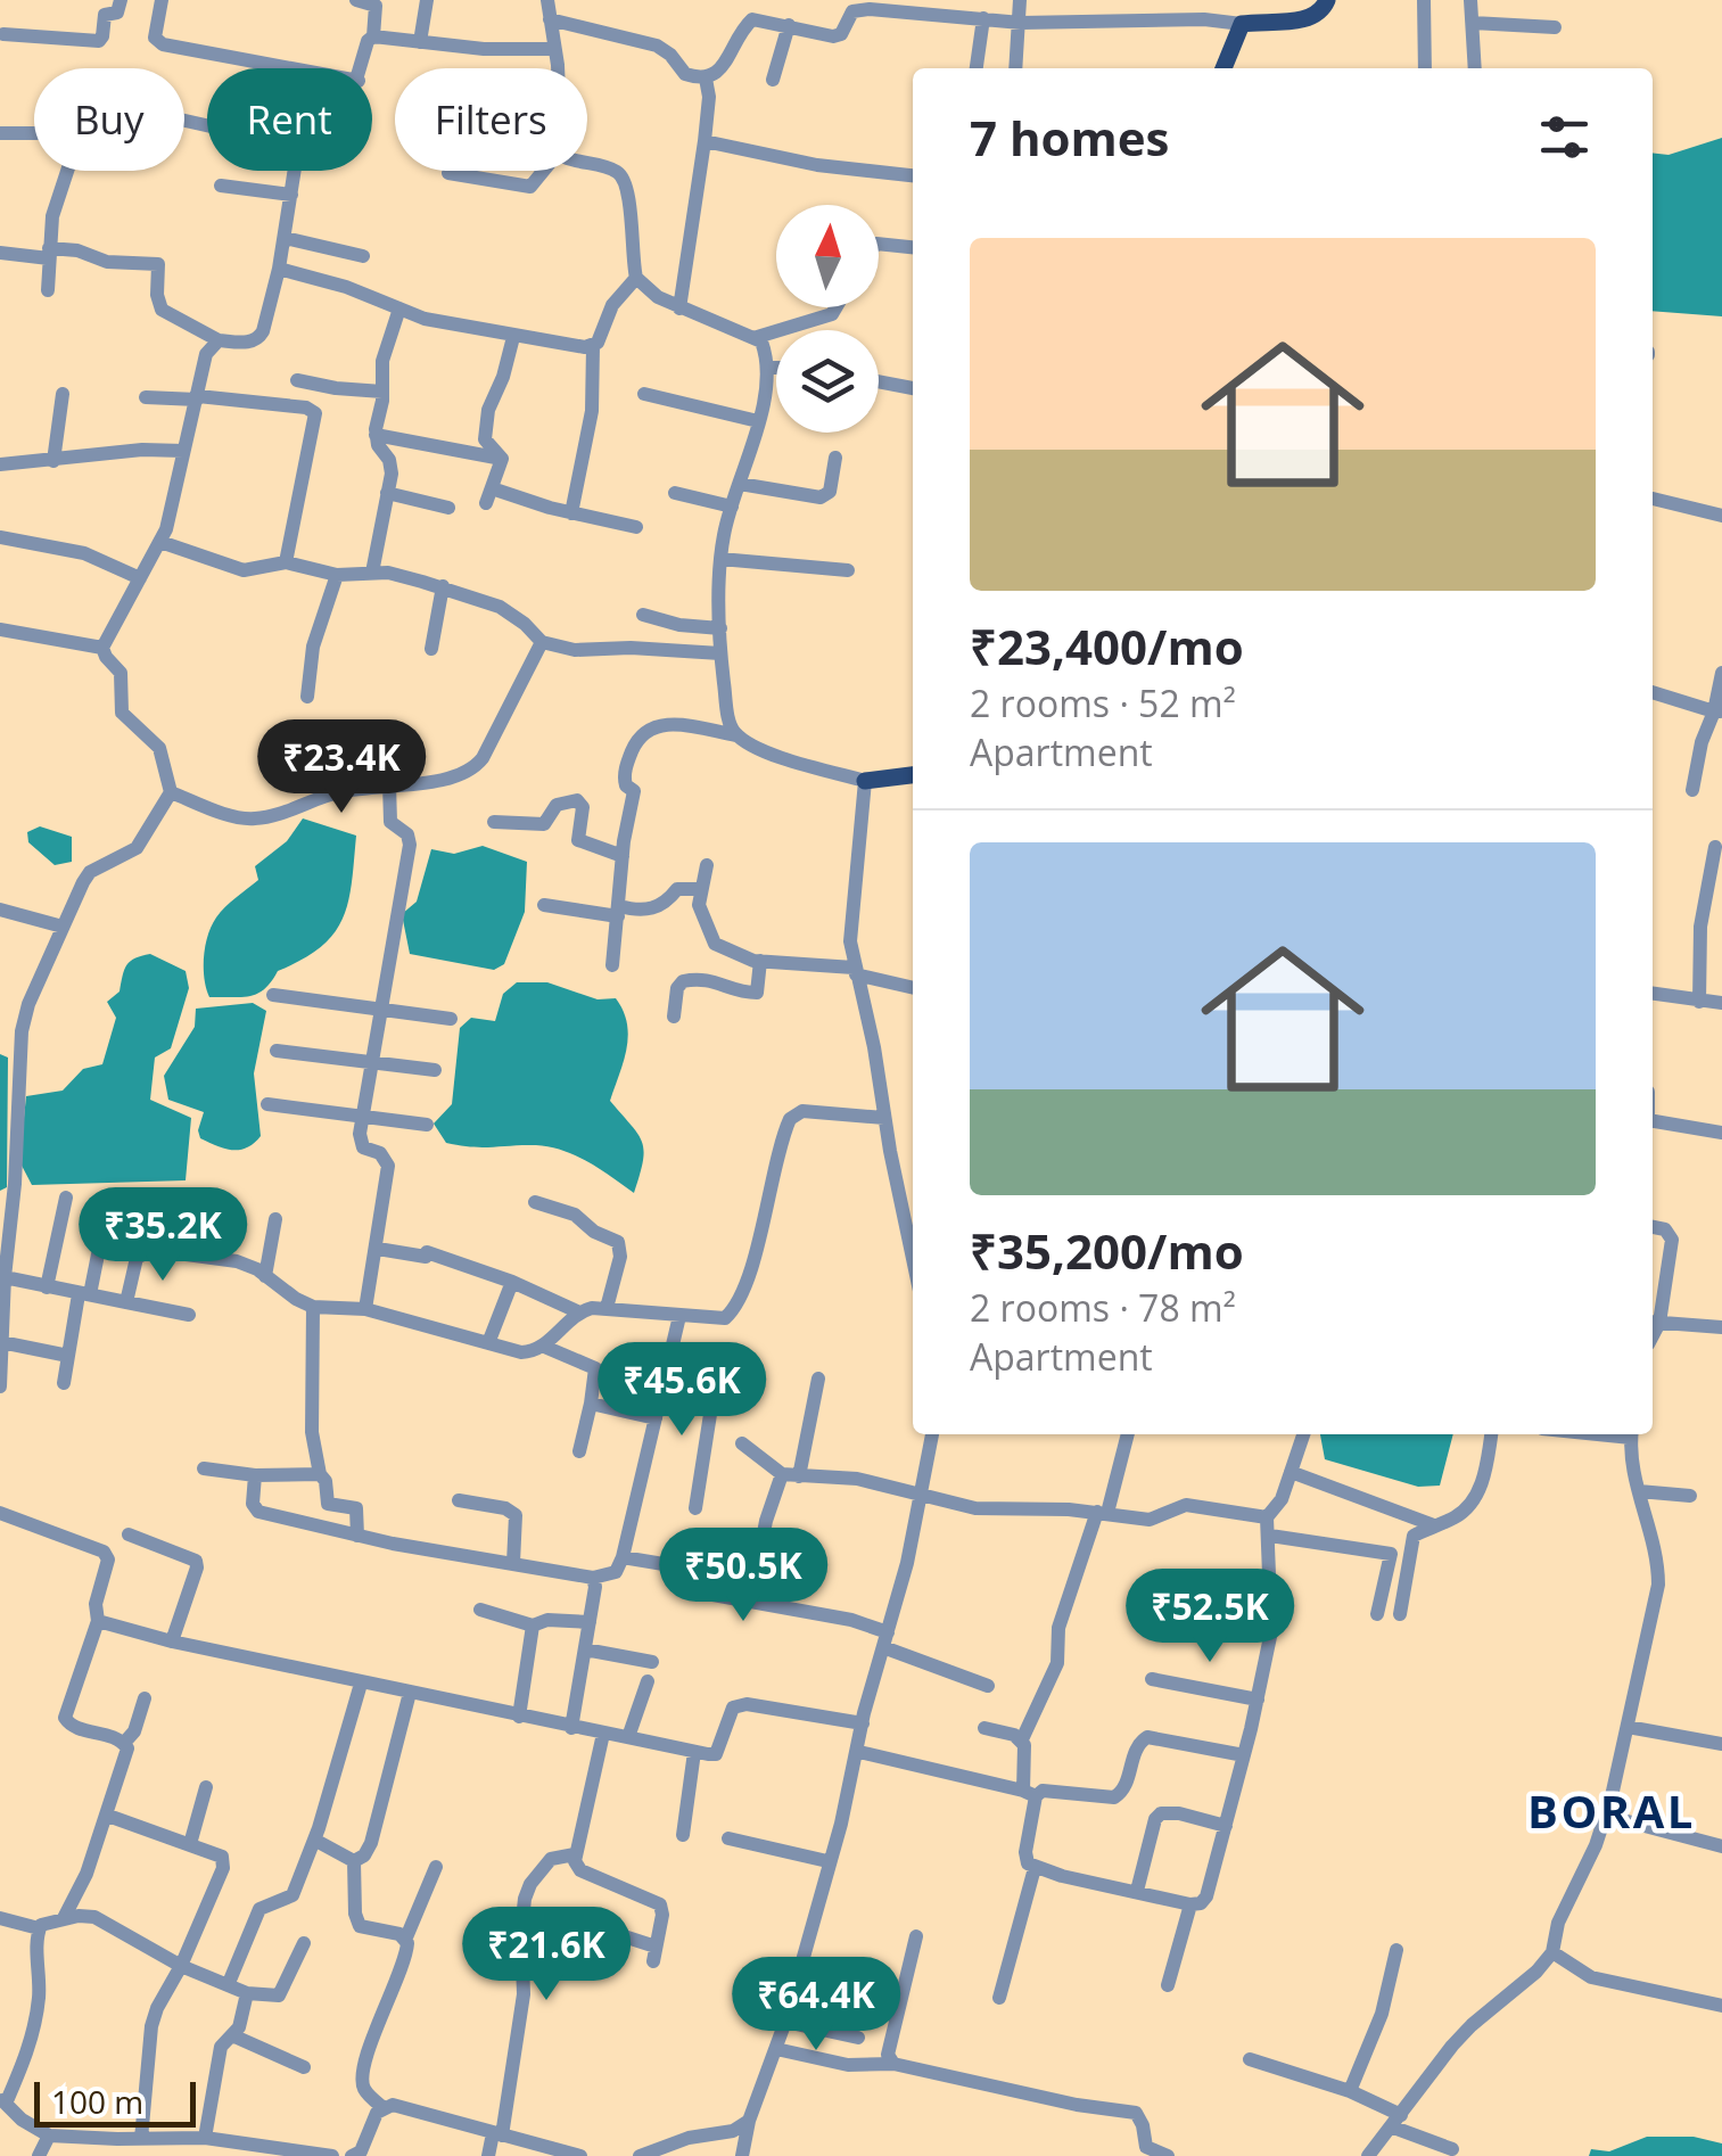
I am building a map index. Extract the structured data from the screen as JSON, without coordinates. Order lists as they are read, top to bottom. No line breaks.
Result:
{"districts":["BORAL"],"scale_bar":"100 m","north":"top","page":{"chip":["Buy","Rent","Filters"],"heading":"7 homes","list":[{"name":"₹23,400/mo","note":"2 rooms · 52 m² · Apartment"},{"name":"₹35,200/mo","note":"2 rooms · 78 m² · Apartment"}],"price":["₹23.4K","₹35.2K","₹45.6K","₹50.5K","₹52.5K","₹21.6K","₹64.4K"],"scale":"100 m"}}
